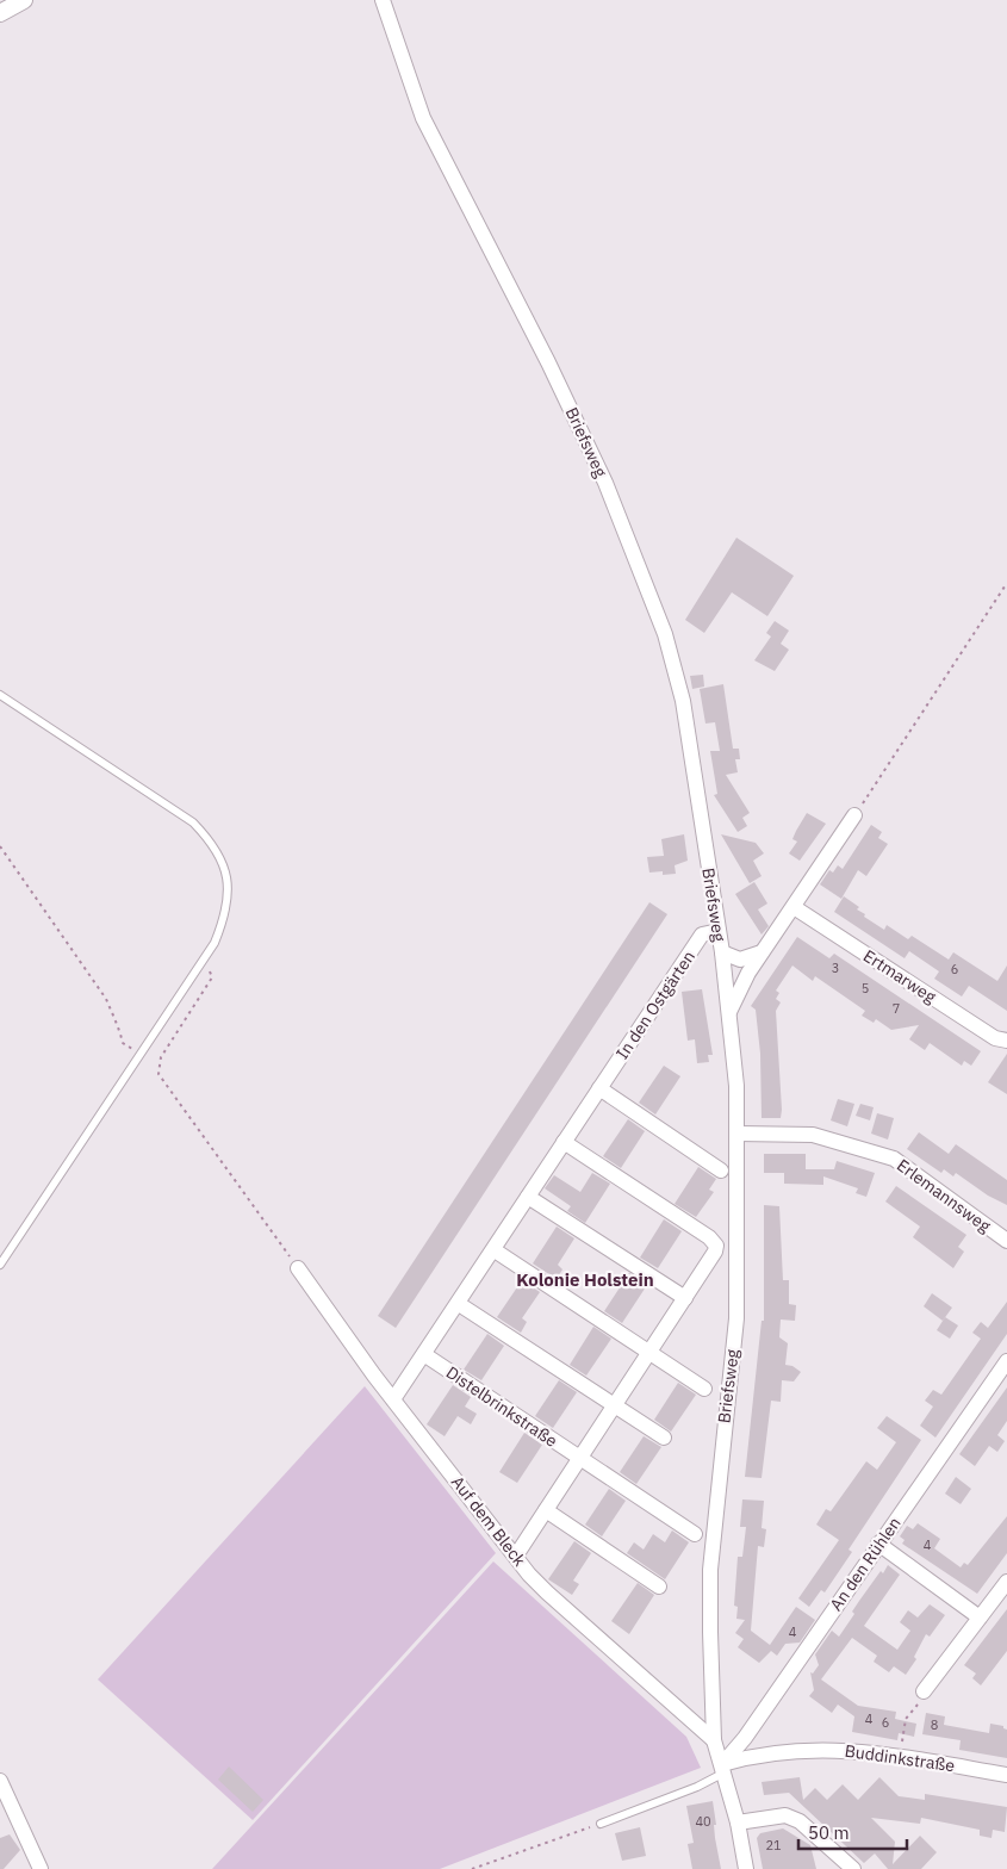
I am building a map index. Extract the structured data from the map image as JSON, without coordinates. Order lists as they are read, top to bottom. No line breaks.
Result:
{"streets":{"street":["Briefsweg","Ertmarweg","In den Ostgärten","Erlemannsweg","Distelbrinkstraße","Auf dem Bleck","An den Rühlen","Buddinkstraße"]},"crossings":[["Briefsweg","In den Ostgärten"],["Briefsweg","Erlemannsweg"],["Briefsweg","Auf dem Bleck"],["Briefsweg","An den Rühlen"],["Briefsweg","Buddinkstraße"],["In den Ostgärten","Distelbrinkstraße"],["In den Ostgärten","Auf dem Bleck"],["An den Rühlen","Buddinkstraße"]],"districts":["Kolonie Holstein"],"house_numbers":["3","6","5","7","4","4","4","6","8","40","21"],"scale_bar":"50 m"}
